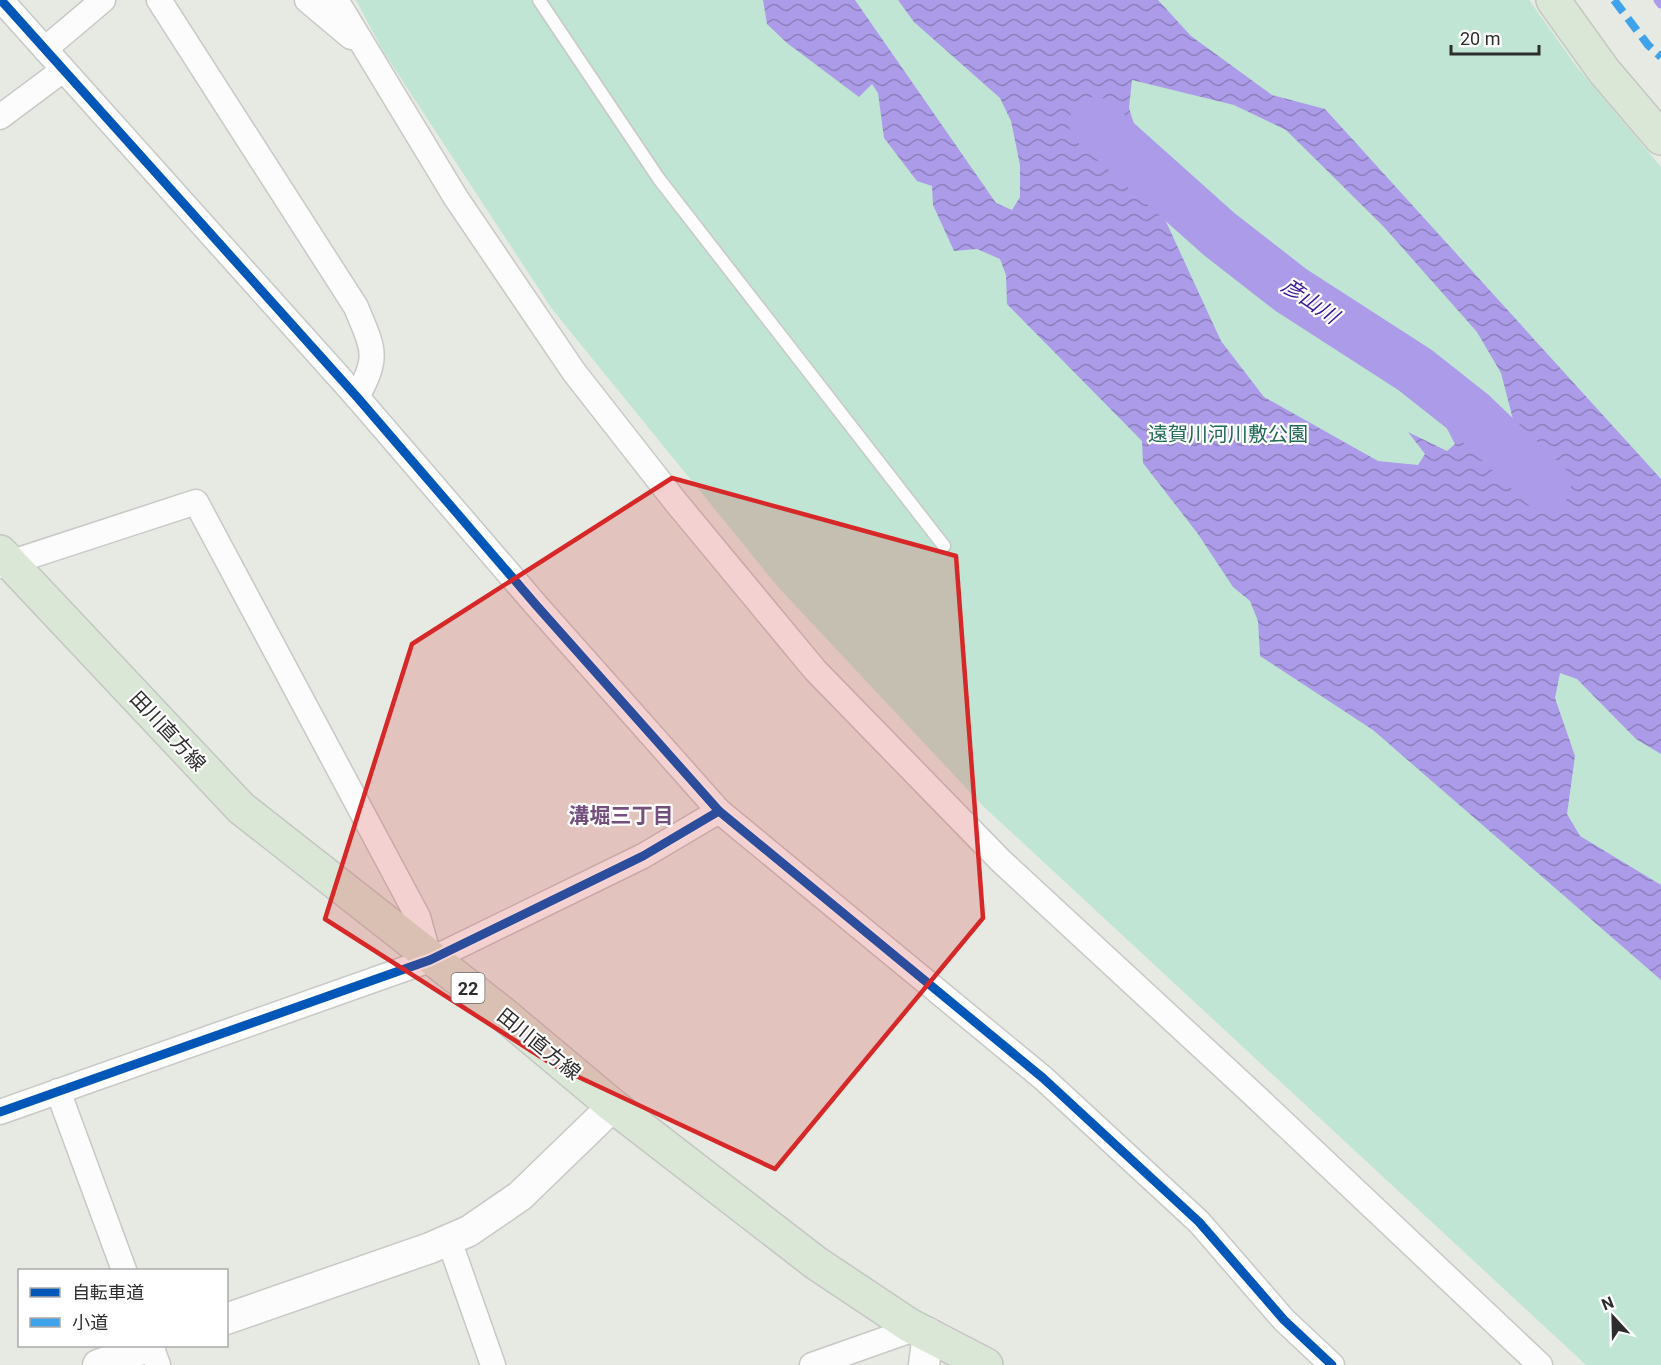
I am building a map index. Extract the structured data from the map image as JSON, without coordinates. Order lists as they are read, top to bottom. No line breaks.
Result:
{"streets":{"main road":["田川直方線","22"]},"districts":["溝堀三丁目"],"water":["彦山川"],"parks":["遠賀川河川敷公園"],"legend":["自転車道","小道"],"scale_bar":"20 m","north":"top"}
